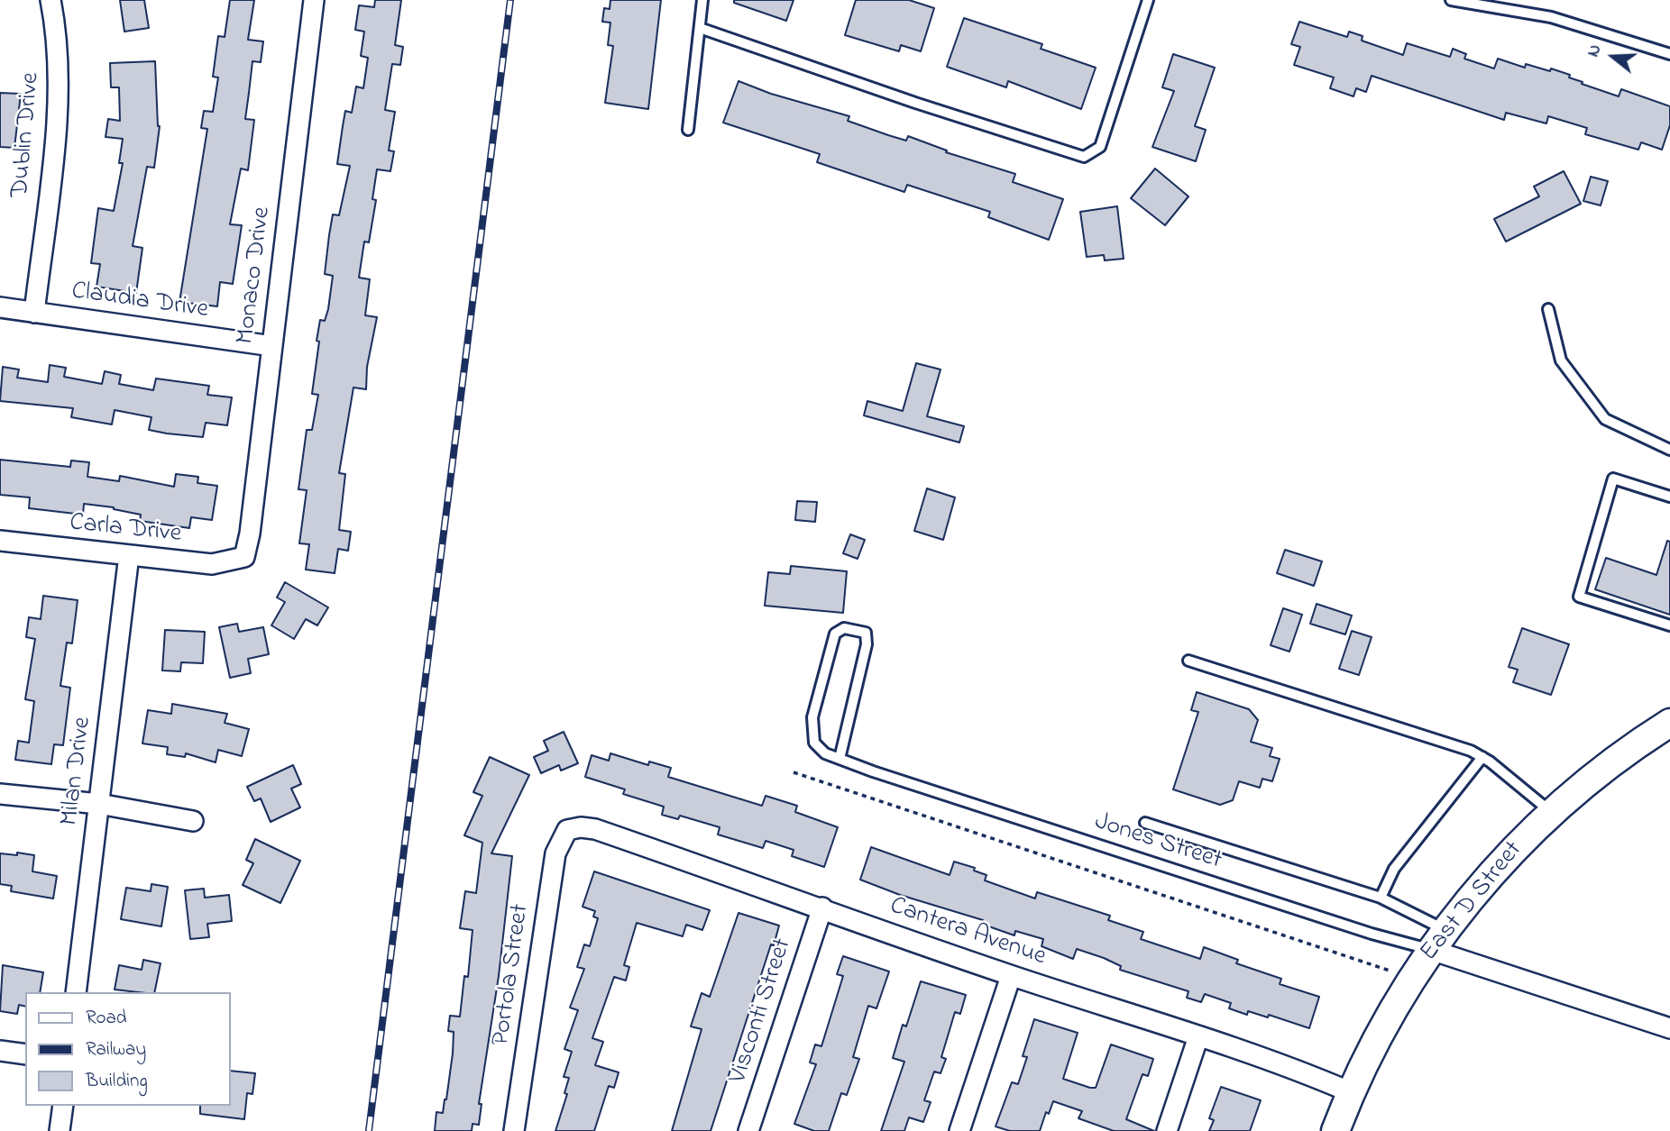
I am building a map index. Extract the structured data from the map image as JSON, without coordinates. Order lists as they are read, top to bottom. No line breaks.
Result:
{"streets":{"main road":["East D Street"],"street":["Dublin Drive","Monaco Drive","Claudia Drive","Carla Drive","Milan Drive","Cantera Avenue","Portola Street","Visconti Street"],"lane":["Jones Street"]},"crossings":[["Dublin Drive","Claudia Drive"],["Monaco Drive","Claudia Drive"],["Monaco Drive","Carla Drive"],["Carla Drive","Milan Drive"],["Jones Street","East D Street"],["East D Street","Cantera Avenue"],["Cantera Avenue","Portola Street"],["Cantera Avenue","Visconti Street"]],"legend":["Road","Railway","Building"],"north":"left"}
